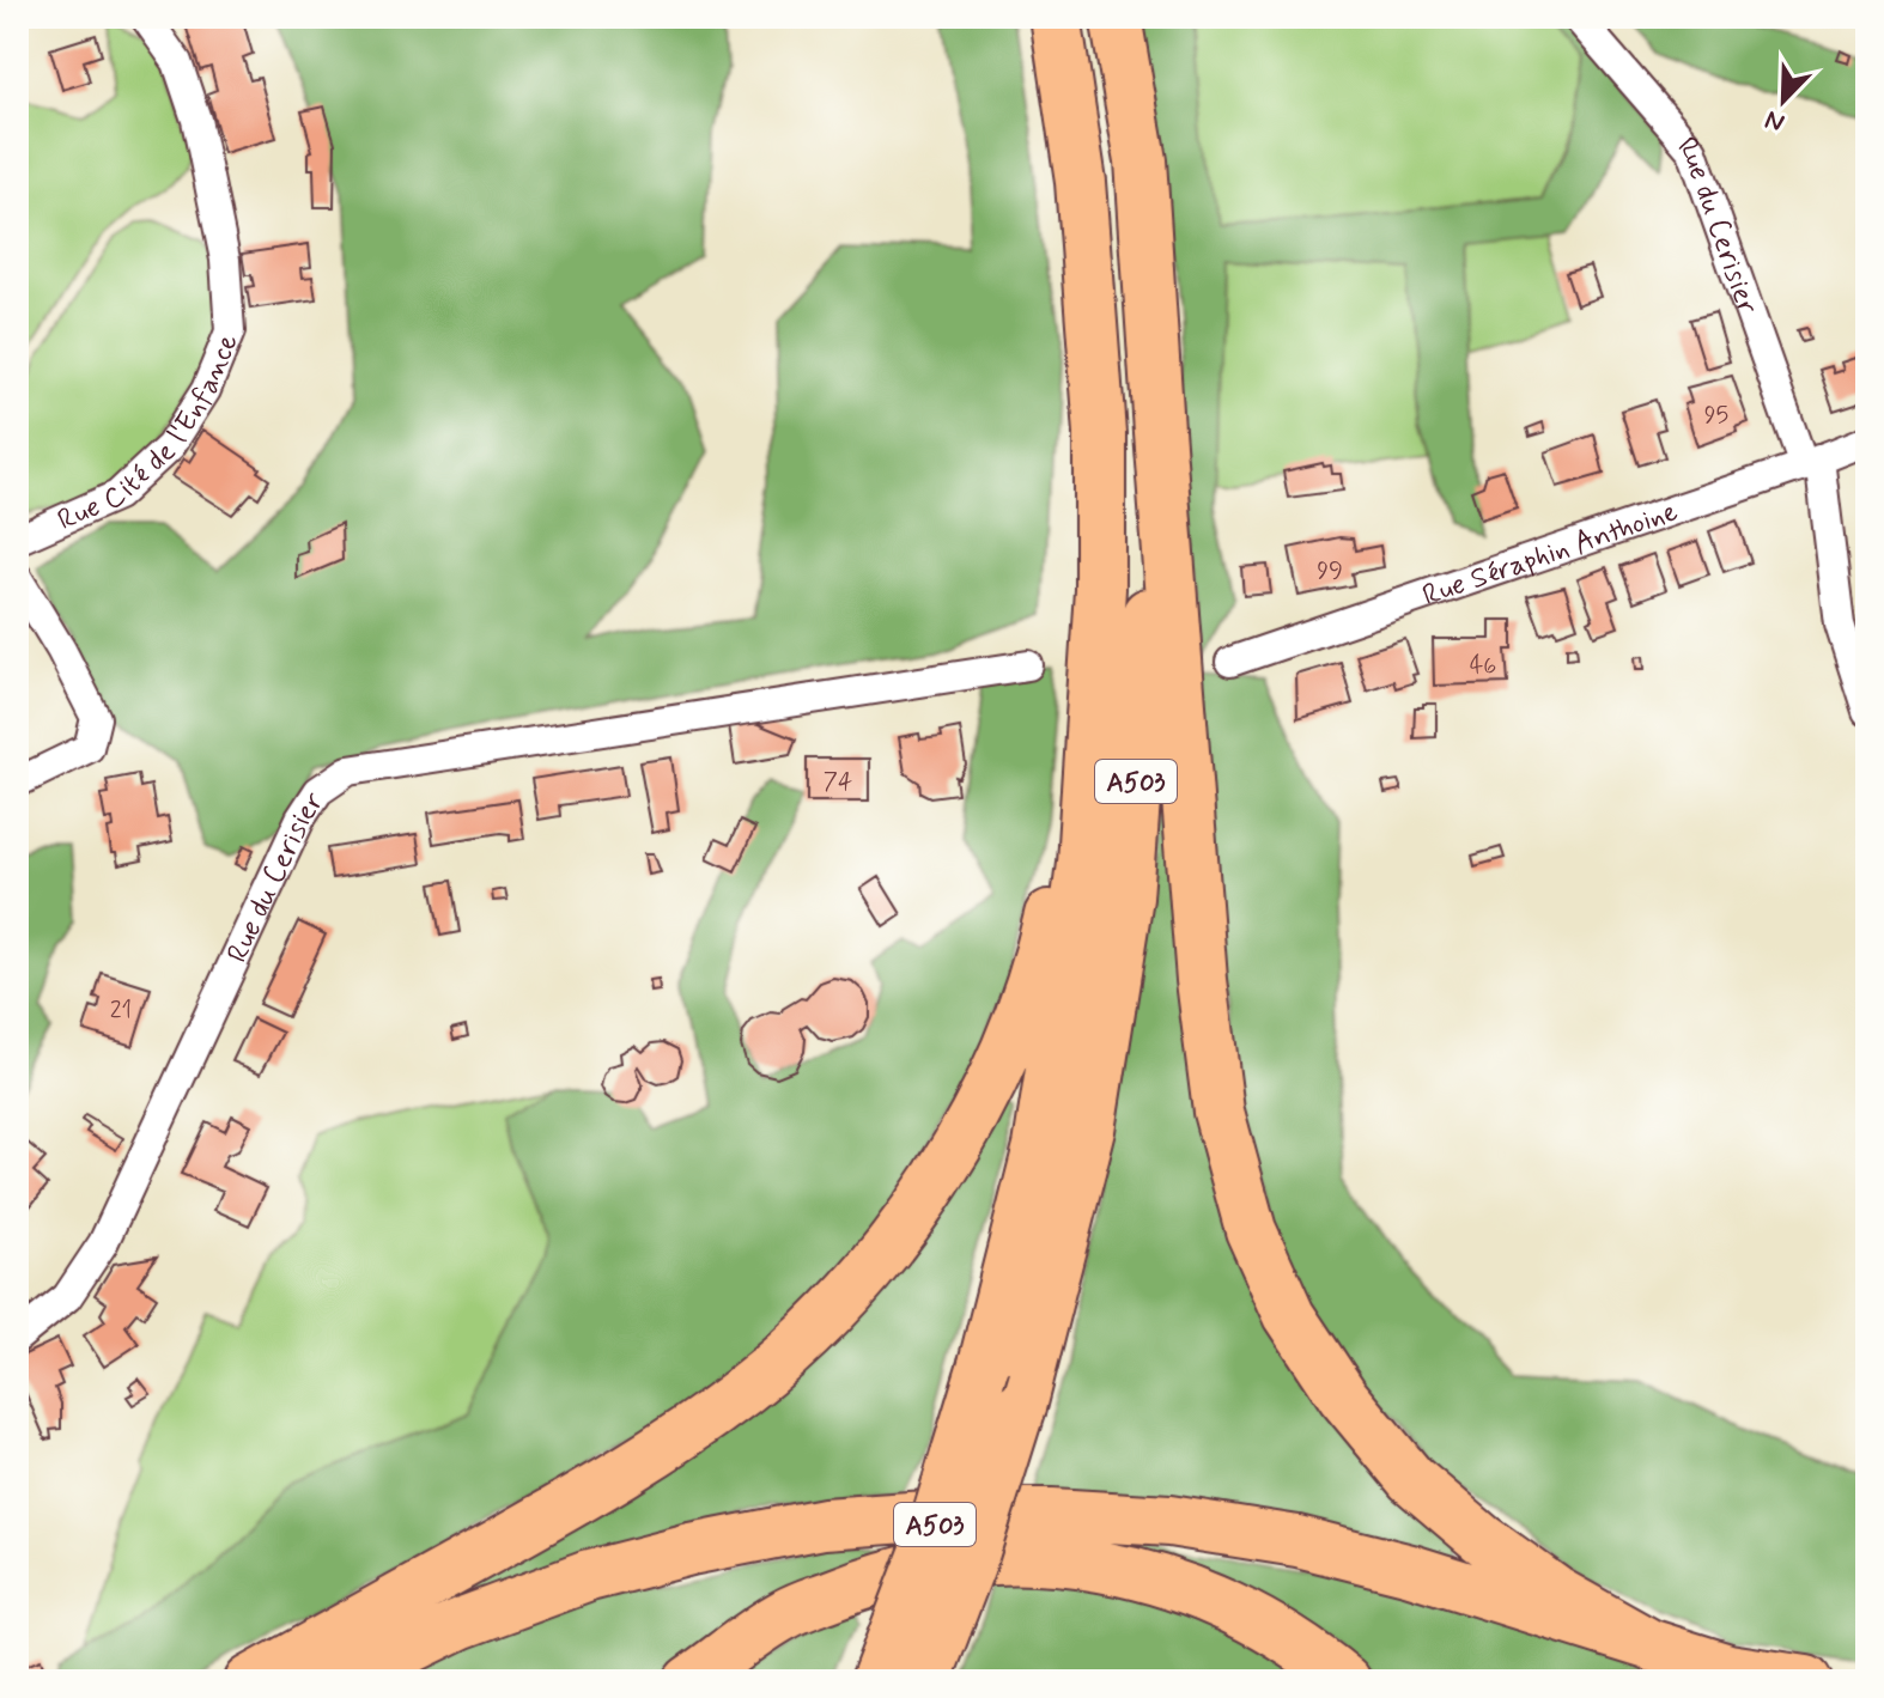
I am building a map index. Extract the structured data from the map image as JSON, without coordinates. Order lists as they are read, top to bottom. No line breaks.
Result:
{"streets":{"highway":["A503"],"street":["Rue du Cerisier","Rue Cité de l'Enfance","Rue Séraphin Anthoine"]},"crossings":[["Rue du Cerisier","Rue Séraphin Anthoine"]],"house_numbers":["95","99","46","74","21"],"north":"bottom left"}
